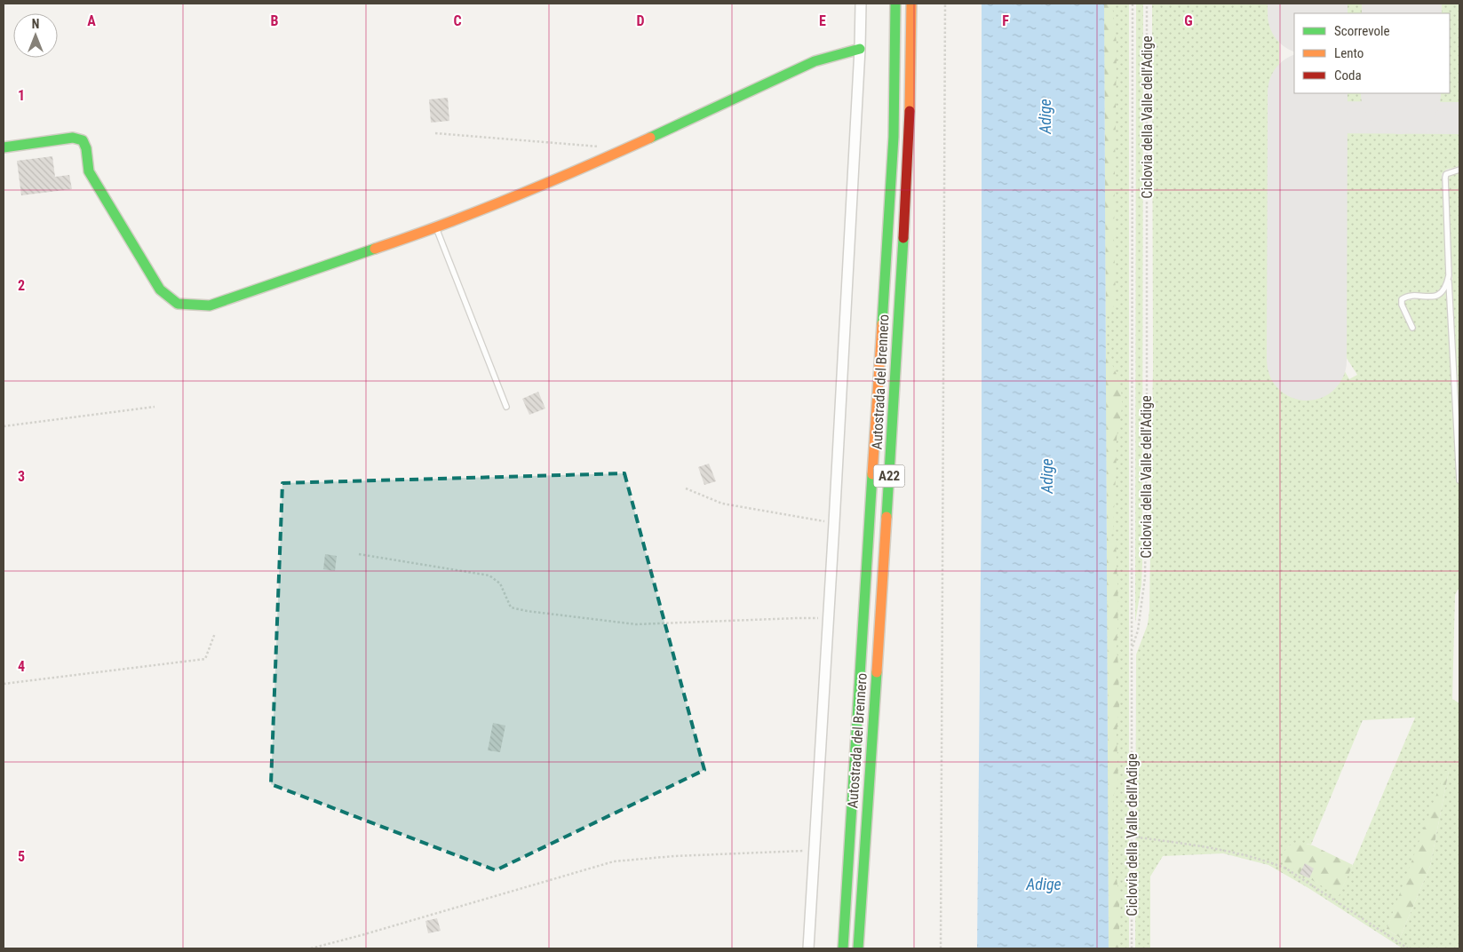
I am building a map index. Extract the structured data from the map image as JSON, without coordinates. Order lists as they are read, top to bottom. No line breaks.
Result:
{"streets":{"main road":["Autostrada del Brennero","A22"],"path":["Ciclovia della Valle dell'Adige"]},"water":["Adige"],"legend":["Scorrevole","Lento","Coda"],"north":"top","grid":{"columns":["A","B","C","D","E","F","G"],"rows":["1","2","3","4","5"]}}
